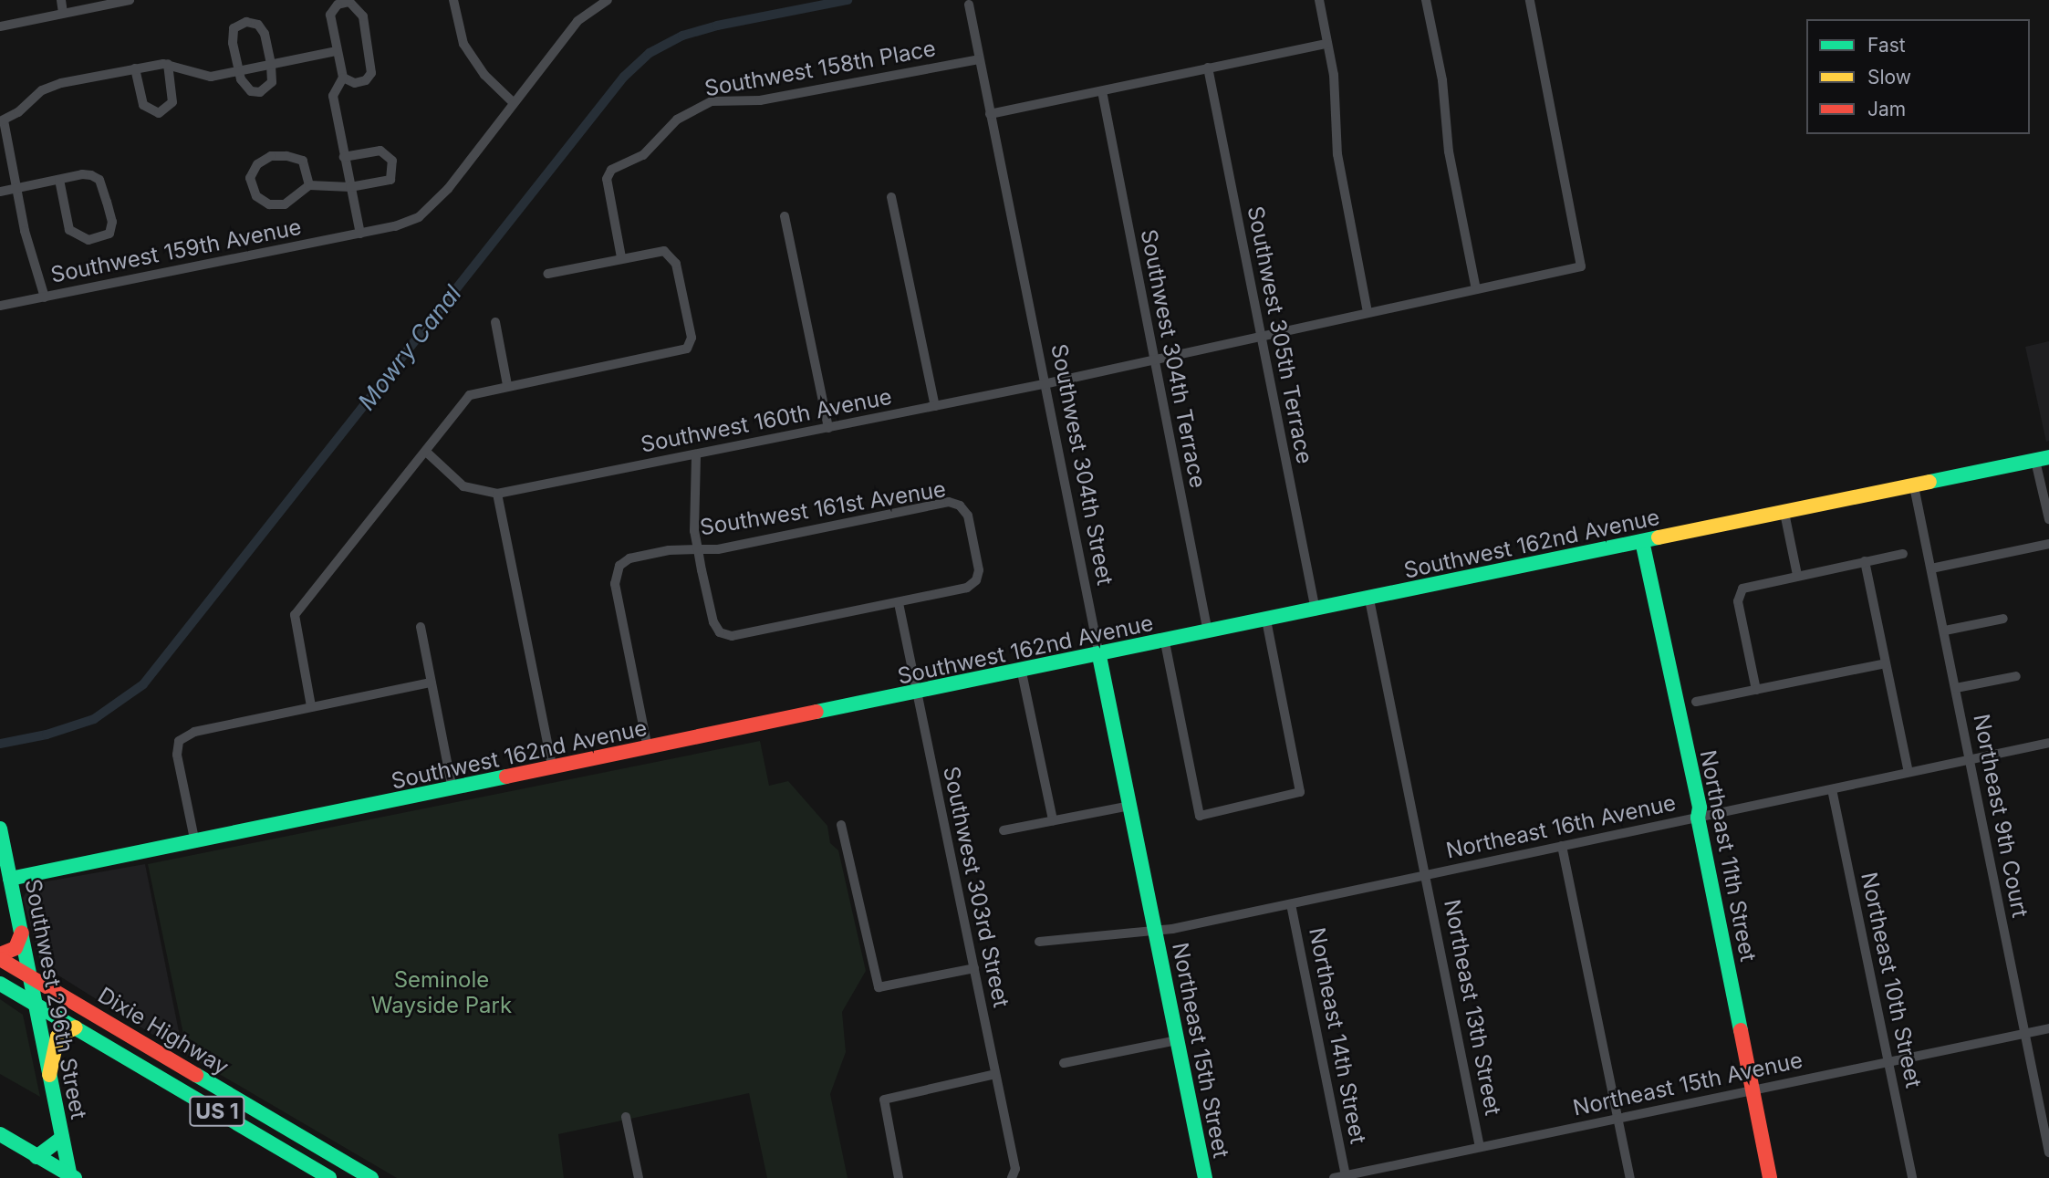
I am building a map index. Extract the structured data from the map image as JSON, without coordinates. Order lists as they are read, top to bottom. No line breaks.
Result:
{"streets":{"main road":["Southwest 304th Street","Southwest 162nd Avenue","Northeast 11th Street","Southwest 296th Street","Dixie Highway","Northeast 15th Street","US 1"],"street":["Southwest 158th Place","Southwest 159th Avenue","Southwest 305th Terrace","Southwest 304th Terrace","Southwest 160th Avenue","Southwest 161st Avenue","Northeast 9th Court","Northeast 16th Avenue","Southwest 303rd Street","Northeast 10th Street","Northeast 13th Street","Northeast 14th Street","Northeast 15th Avenue"]},"crossings":[["Southwest 158th Place","Southwest 304th Street"],["Southwest 305th Terrace","Southwest 160th Avenue"],["Southwest 305th Terrace","Southwest 162nd Avenue"],["Southwest 304th Terrace","Southwest 160th Avenue"],["Southwest 304th Terrace","Southwest 162nd Avenue"],["Southwest 160th Avenue","Southwest 304th Street"],["Southwest 304th Street","Southwest 162nd Avenue"],["Southwest 304th Street","Northeast 16th Avenue"],["Southwest 304th Street","Northeast 15th Street"],["Southwest 161st Avenue","Southwest 162nd Avenue"],["Southwest 161st Avenue","Southwest 303rd Street"],["Southwest 162nd Avenue","Northeast 9th Court"],["Southwest 162nd Avenue","Northeast 11th Street"],["Southwest 162nd Avenue","Southwest 303rd Street"],["Southwest 162nd Avenue","Southwest 296th Street"],["Southwest 162nd Avenue","Northeast 13th Street"],["Northeast 9th Court","Northeast 16th Avenue"],["Northeast 9th Court","Northeast 15th Avenue"],["Northeast 16th Avenue","Northeast 11th Street"],["Northeast 16th Avenue","Northeast 10th Street"],["Northeast 16th Avenue","Northeast 13th Street"],["Northeast 16th Avenue","Northeast 14th Street"],["Northeast 16th Avenue","Northeast 15th Street"],["Northeast 11th Street","Northeast 15th Avenue"],["Northeast 10th Street","Northeast 15th Avenue"],["Southwest 296th Street","Dixie Highway"],["Northeast 13th Street","Northeast 15th Avenue"],["Northeast 14th Street","Northeast 15th Avenue"]],"water":["Mowry Canal"],"parks":["Seminole Wayside Park"],"legend":["Fast","Slow","Jam"]}
